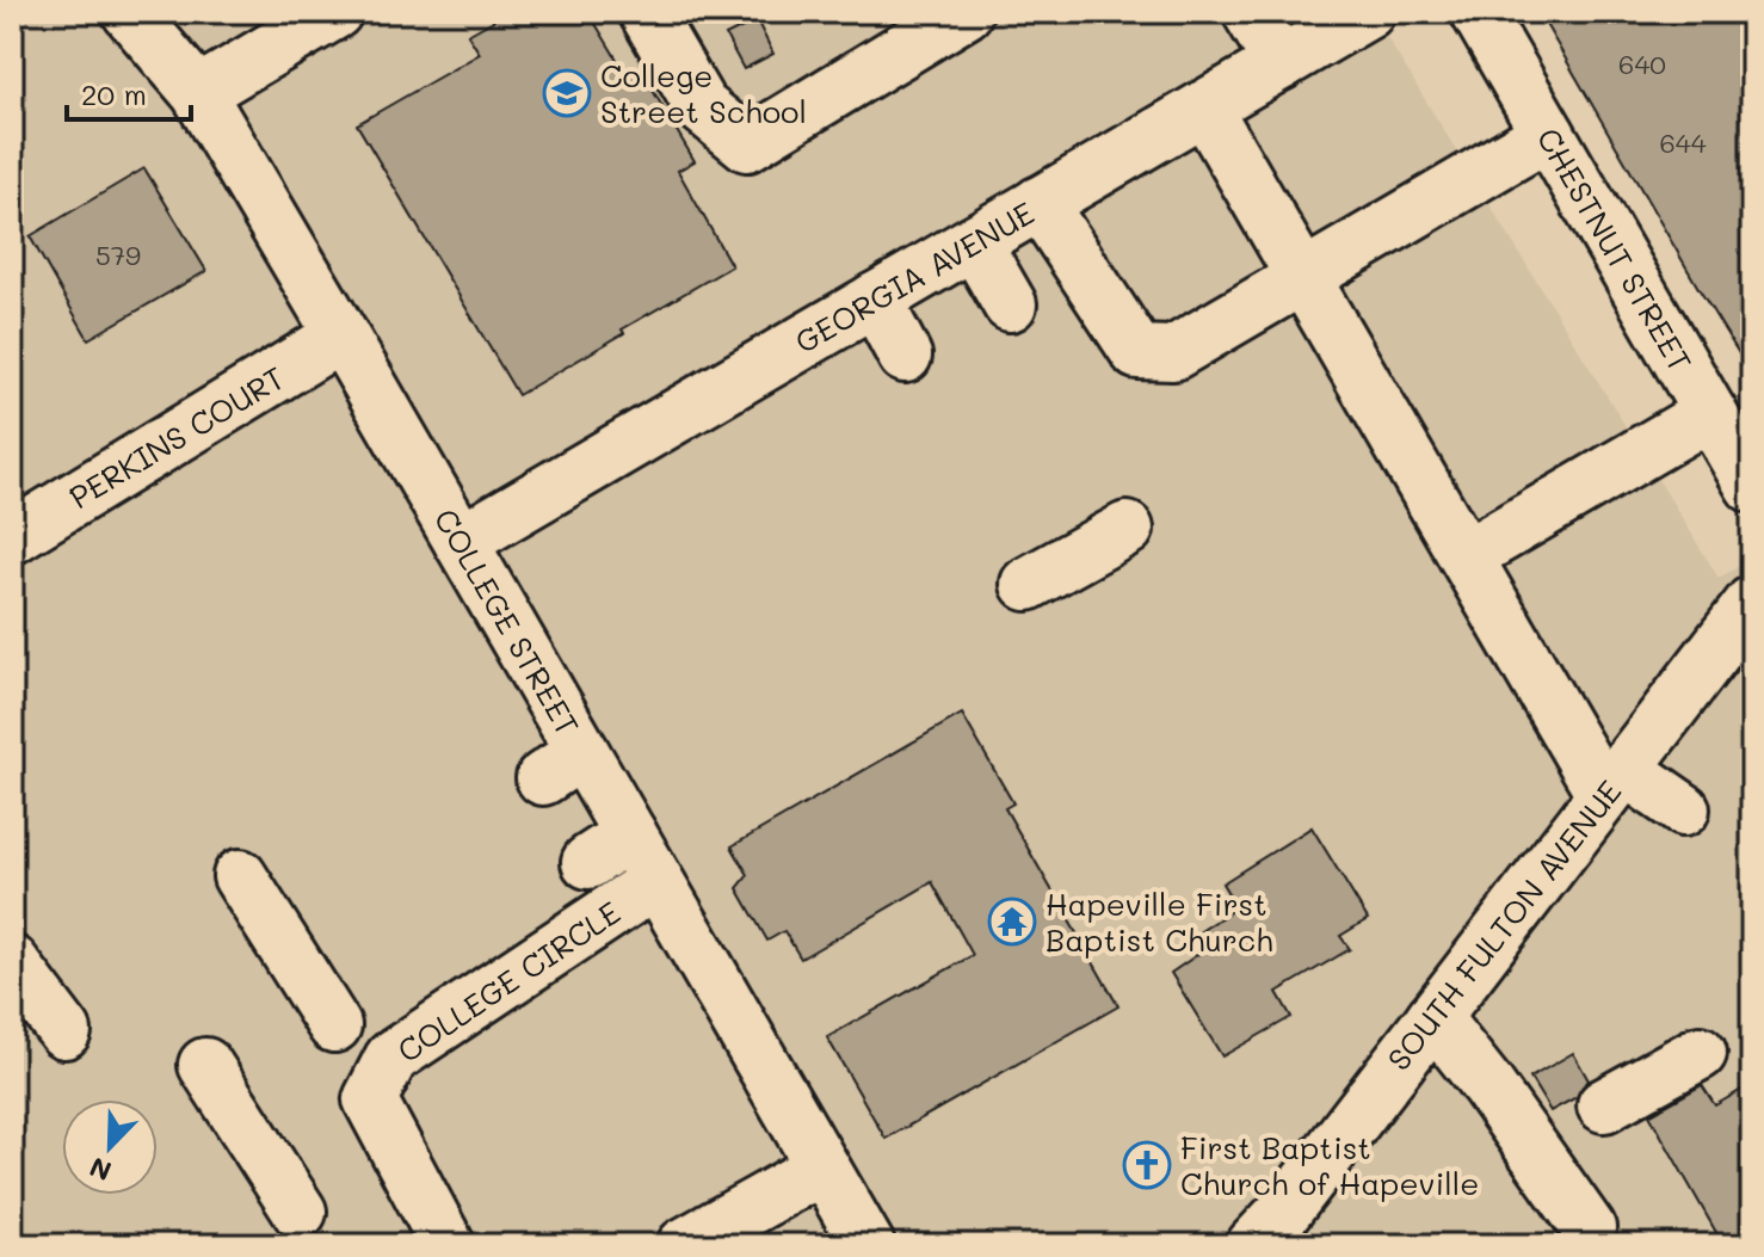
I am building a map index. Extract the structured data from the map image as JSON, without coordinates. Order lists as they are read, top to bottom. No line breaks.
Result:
{"streets":{"street":["CHESTNUT STREET","GEORGIA AVENUE","PERKINS COURT","COLLEGE STREET","SOUTH FULTON AVENUE","COLLEGE CIRCLE"]},"crossings":[["GEORGIA AVENUE","COLLEGE STREET"],["PERKINS COURT","COLLEGE STREET"],["COLLEGE STREET","COLLEGE CIRCLE"]],"places":{"school or university":["College Street School"],"temple":["Hapeville First Baptist Church"],"church":["First Baptist Church of Hapeville"]},"house_numbers":["640","644","579"],"scale_bar":"20 m","north":"bottom left"}
